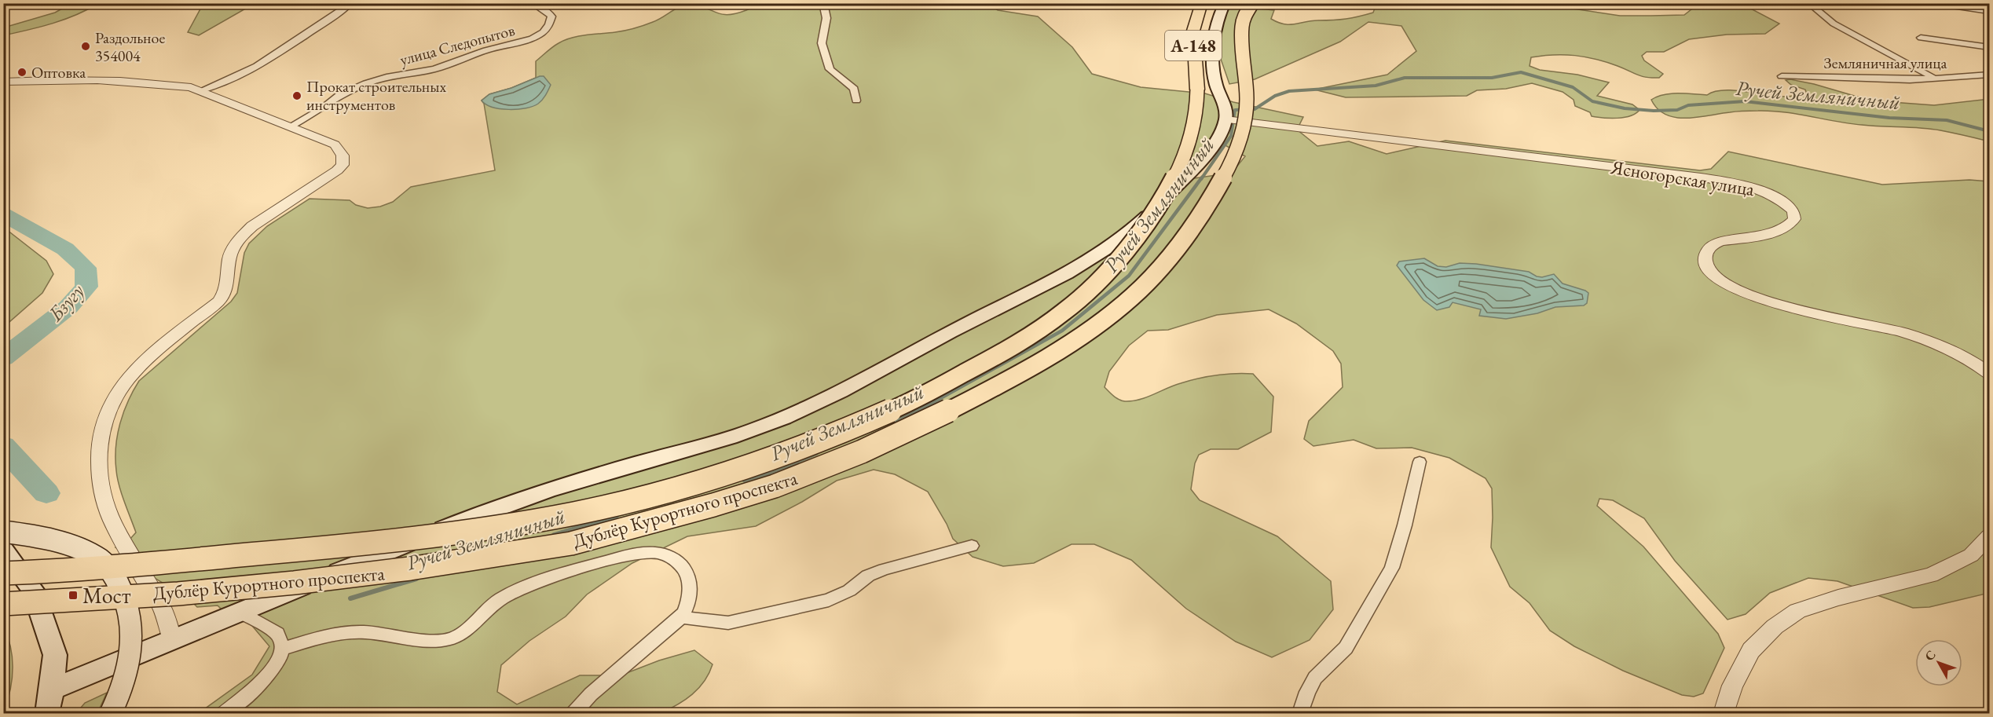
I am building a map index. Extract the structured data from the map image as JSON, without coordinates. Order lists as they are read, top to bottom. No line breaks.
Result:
{"streets":{"main road":["А-148","Дублёр Курортного проспекта"],"street":["улица Следопытов","Земляничная улица","Ясногорская улица"]},"water":["Ручей Земляничный","Бзугу"],"places":{"other":["Раздольное 354004","Оптовка","Прокат строительных инструментов"],"transit":["Мост"]},"north":"top left"}
